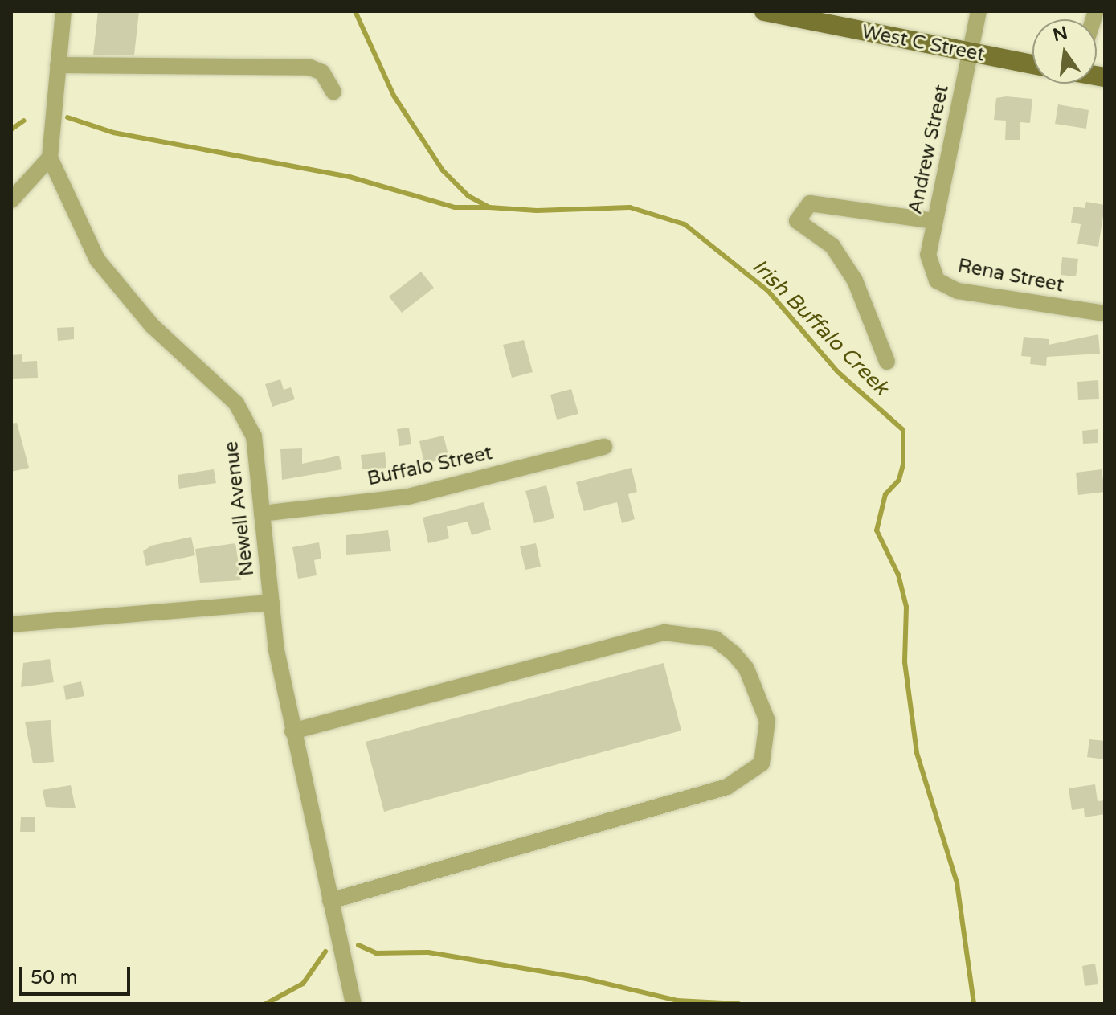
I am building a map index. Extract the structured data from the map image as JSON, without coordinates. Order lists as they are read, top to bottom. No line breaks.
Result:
{"streets":{"main road":["West C Street"],"street":["Andrew Street","Rena Street","Buffalo Street","Newell Avenue"]},"crossings":[["West C Street","Andrew Street"],["Andrew Street","Rena Street"],["Buffalo Street","Newell Avenue"]],"water":["Irish Buffalo Creek"],"scale_bar":"50 m","north":"top"}
